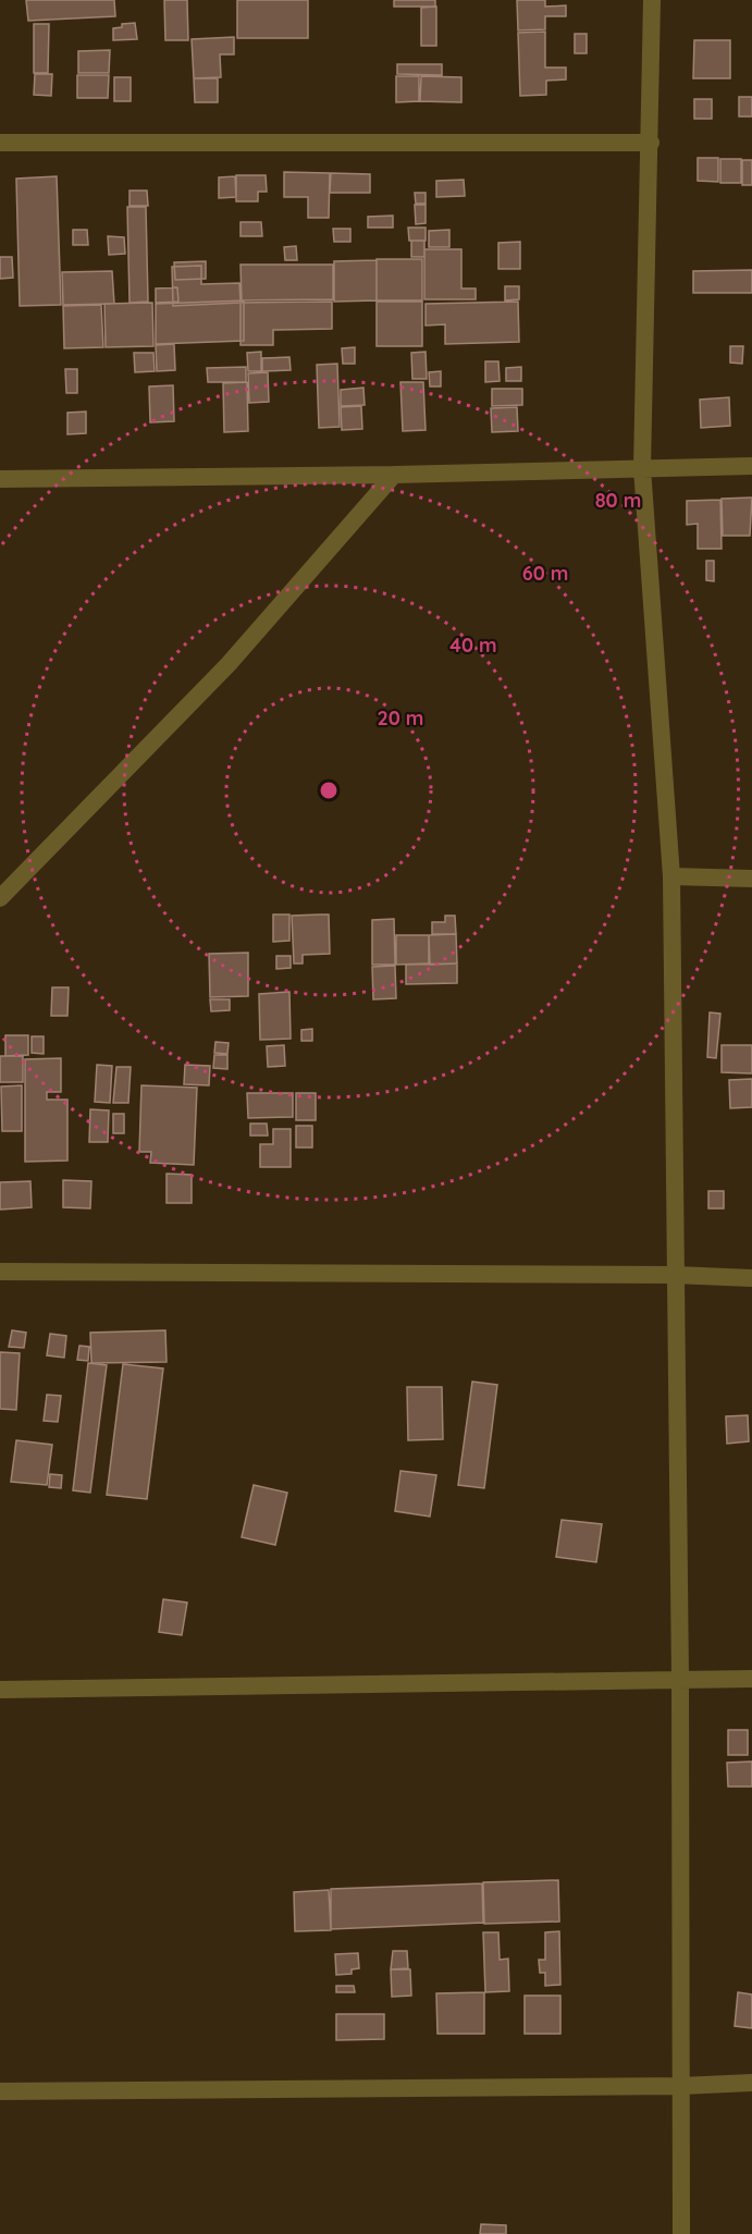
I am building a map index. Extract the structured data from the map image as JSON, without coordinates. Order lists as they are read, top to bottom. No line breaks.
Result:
{"rings":["80 m","60 m","40 m","20 m"]}
